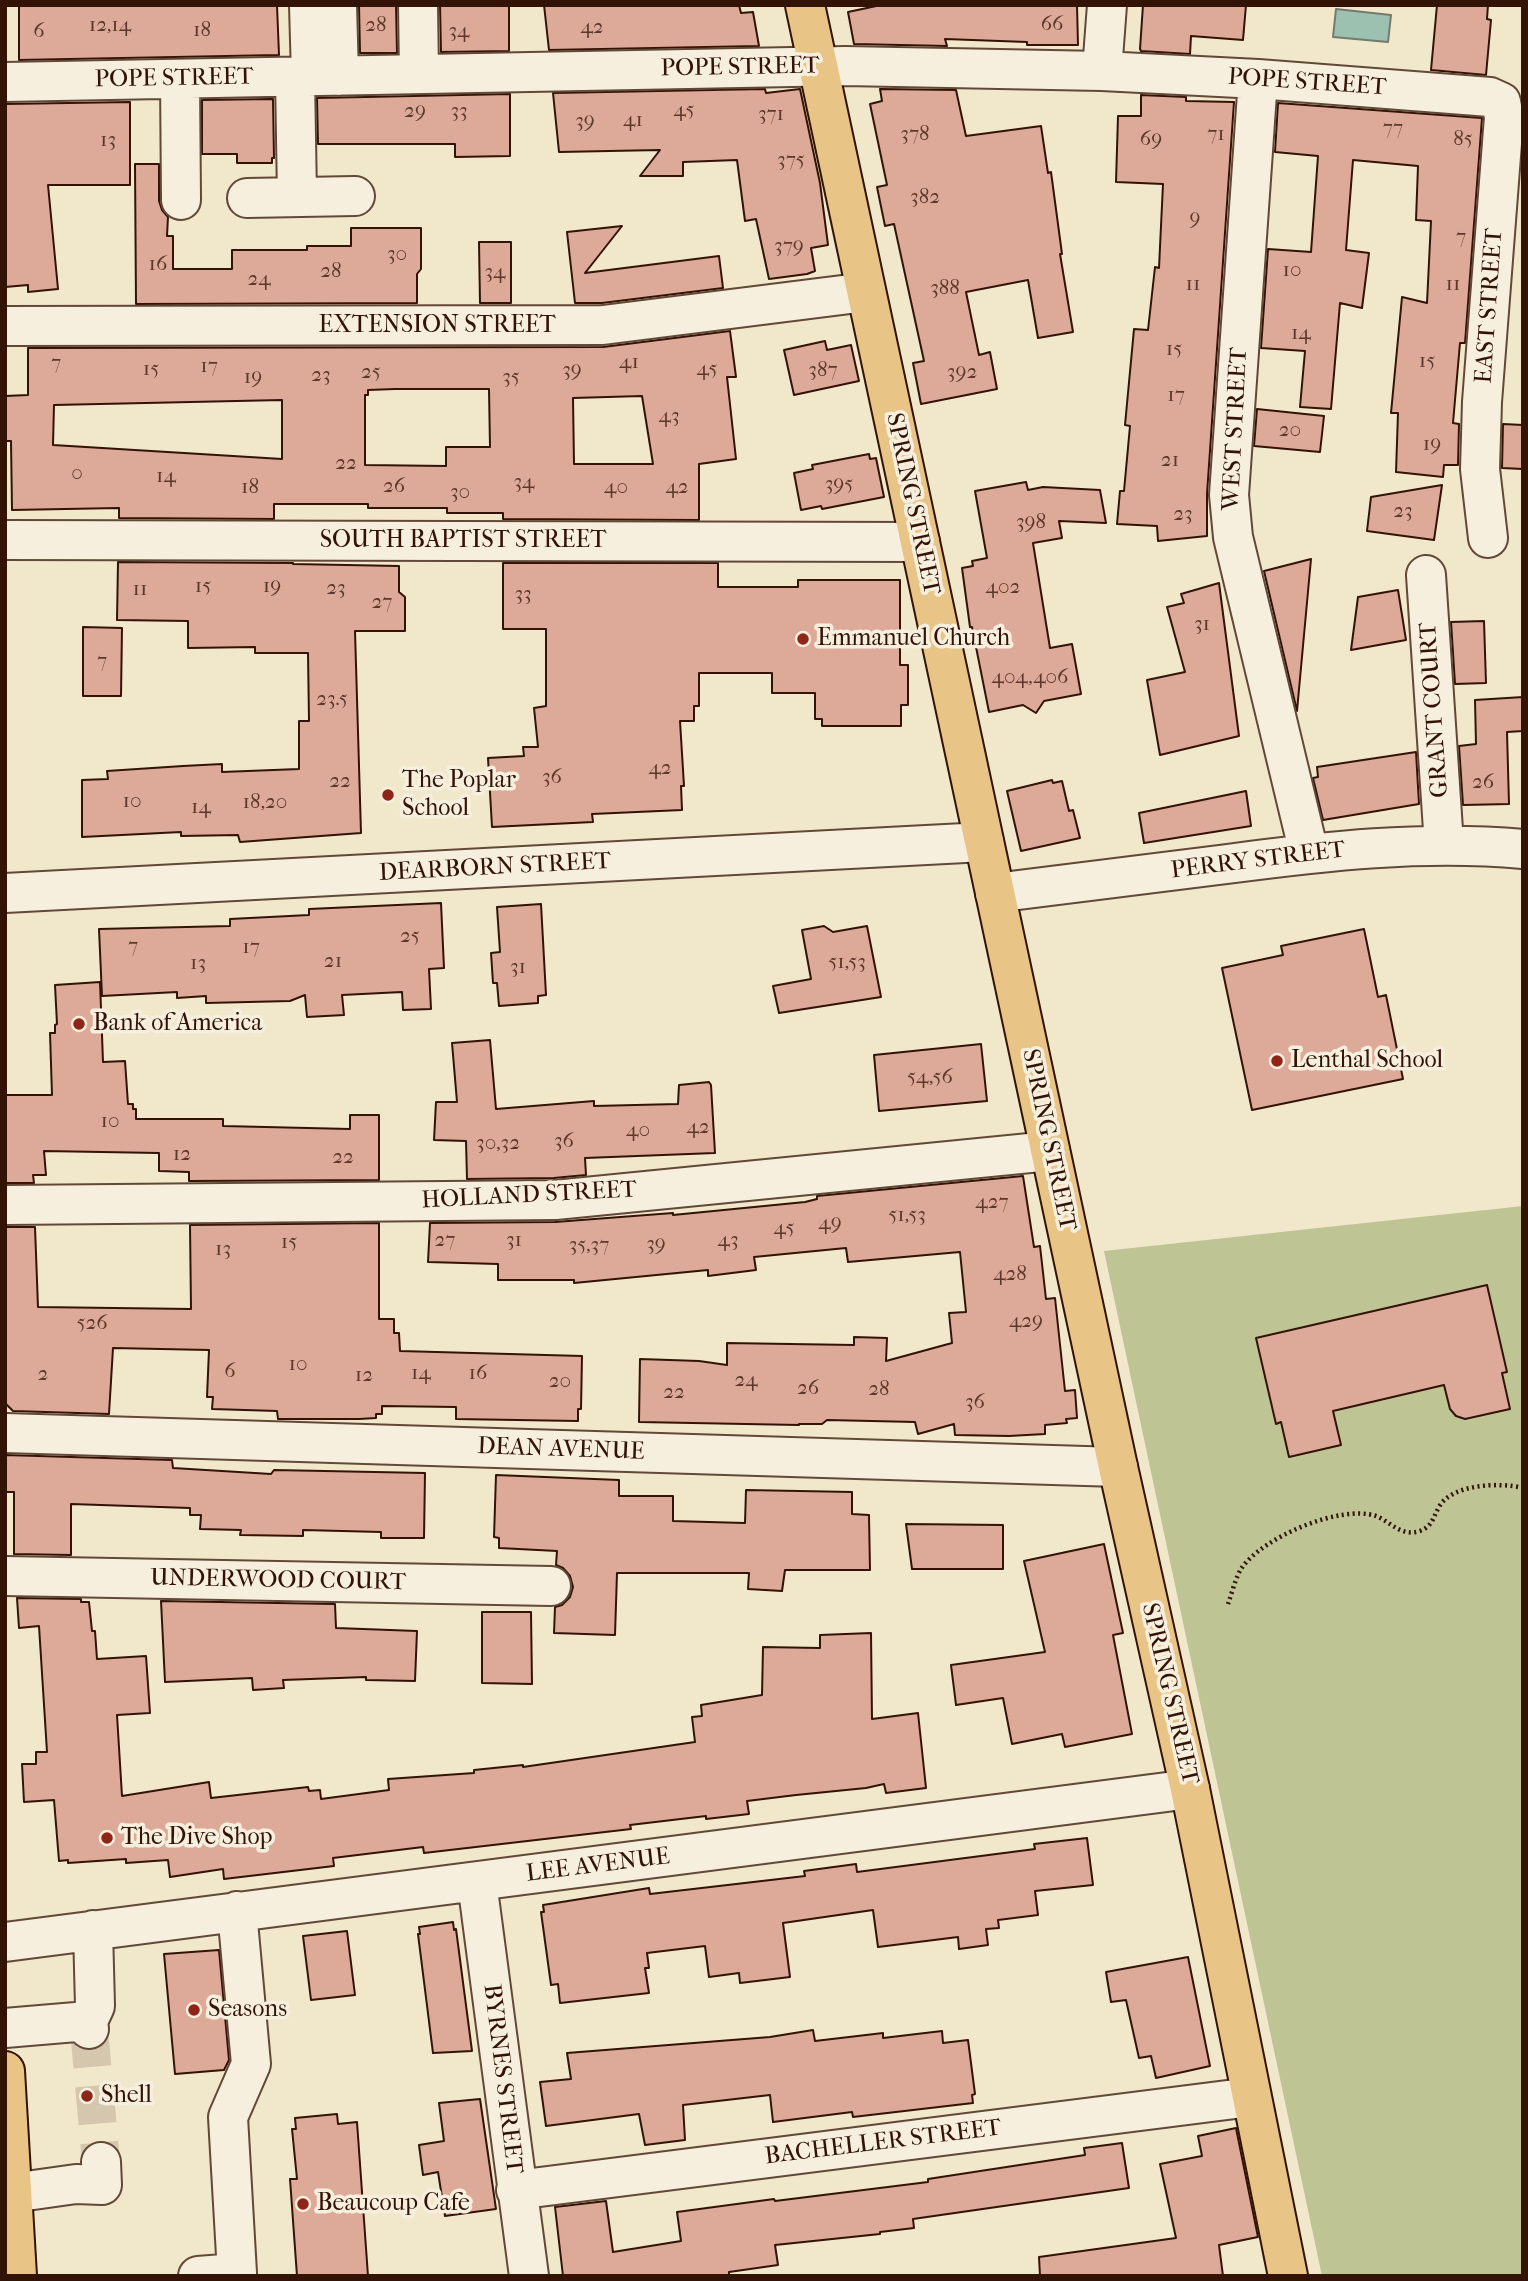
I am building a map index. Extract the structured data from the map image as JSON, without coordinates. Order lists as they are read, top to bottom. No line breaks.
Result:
{"streets":{"main road":["SPRING STREET"],"street":["POPE STREET","EAST STREET","EXTENSION STREET","WEST STREET","SOUTH BAPTIST STREET","GRANT COURT","PERRY STREET","DEARBORN STREET","HOLLAND STREET","DEAN AVENUE","UNDERWOOD COURT","LEE AVENUE","BYRNES STREET","BACHELLER STREET"]},"crossings":[["POPE STREET","EAST STREET"],["POPE STREET","WEST STREET"],["POPE STREET","SPRING STREET"],["EXTENSION STREET","SPRING STREET"],["WEST STREET","PERRY STREET"],["SPRING STREET","SOUTH BAPTIST STREET"],["SPRING STREET","PERRY STREET"],["SPRING STREET","DEARBORN STREET"],["SPRING STREET","HOLLAND STREET"],["SPRING STREET","DEAN AVENUE"],["SPRING STREET","LEE AVENUE"],["SPRING STREET","BACHELLER STREET"],["GRANT COURT","PERRY STREET"],["LEE AVENUE","BYRNES STREET"],["BYRNES STREET","BACHELLER STREET"]],"places":["Emmanuel Church","The Poplar School","Bank of America","Lenthal School","The Dive Shop","Seasons","Shell","Beaucoup Cafe"],"house_numbers":["66","12,14","28","42","18","6","34","45","29","33","371","41","39","77","378","71","69","85","13","375","382","9","7","379","30","16","10","28","34","24","11","11","388","14","15","15","41","7","17","15","45","39","387","25","392","23","19","35","17","43","20","19","21","22","0","14","34","395","26","18","40","42","30","23","23","398","15","19","402","23","11","33","27","31","7","404,406","23.5","42","36","22","26","10","18,20","14","25","7","17","21","51,53","13","31","54,56","10","42","40","36","30,32","12","22","427","51,53","49","45","27","31","43","15","39","35,37","13","428","429","526","10","6","14","16","2","12","24","20","26","28","22","36"]}
